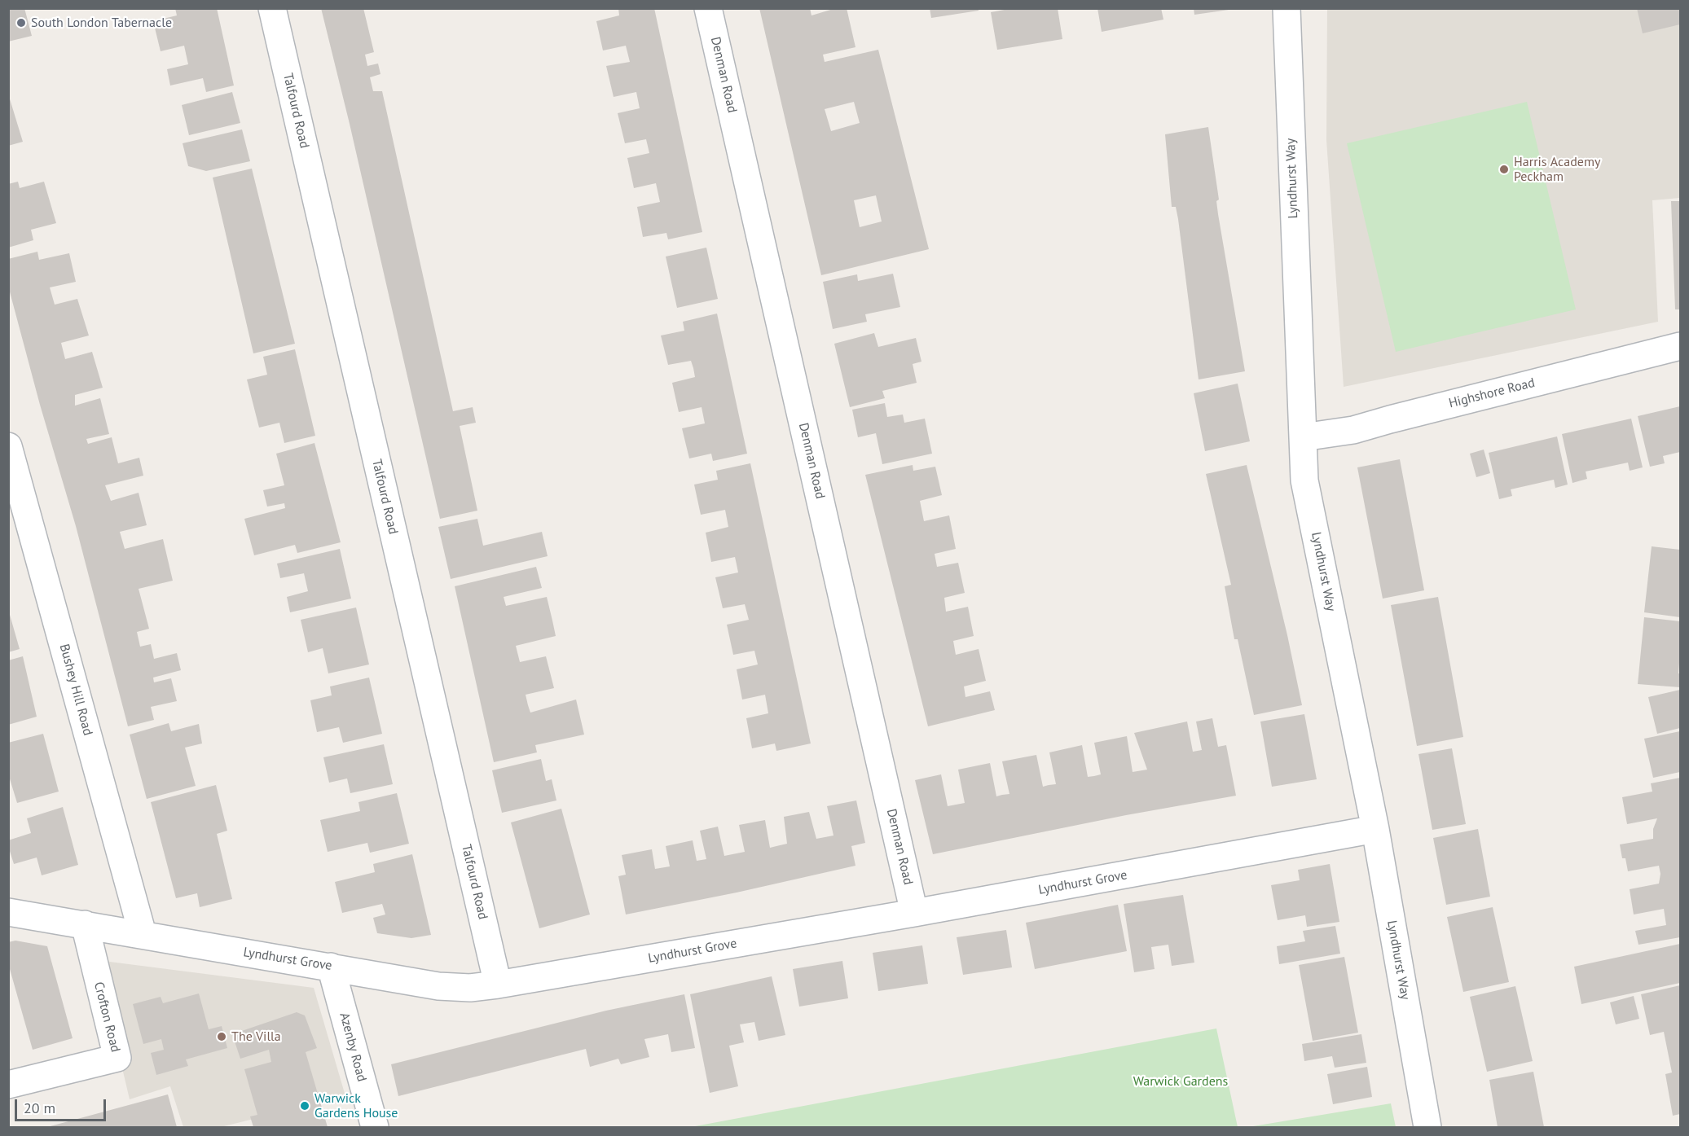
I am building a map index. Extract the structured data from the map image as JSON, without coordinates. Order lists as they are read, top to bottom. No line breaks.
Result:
{"streets":{"street":["Denman Road","Talfourd Road","Lyndhurst Way","Highshore Road","Bushey Hill Road","Lyndhurst Grove","Crofton Road","Azenby Road"]},"crossings":[["Denman Road","Lyndhurst Grove"],["Talfourd Road","Lyndhurst Grove"],["Lyndhurst Way","Highshore Road"],["Lyndhurst Way","Lyndhurst Grove"],["Bushey Hill Road","Lyndhurst Grove"],["Lyndhurst Grove","Crofton Road"],["Lyndhurst Grove","Azenby Road"]],"parks":["Warwick Gardens"],"places":["South London Tabernacle","Harris Academy Peckham","The Villa","Warwick Gardens House"],"scale_bar":"20 m"}
